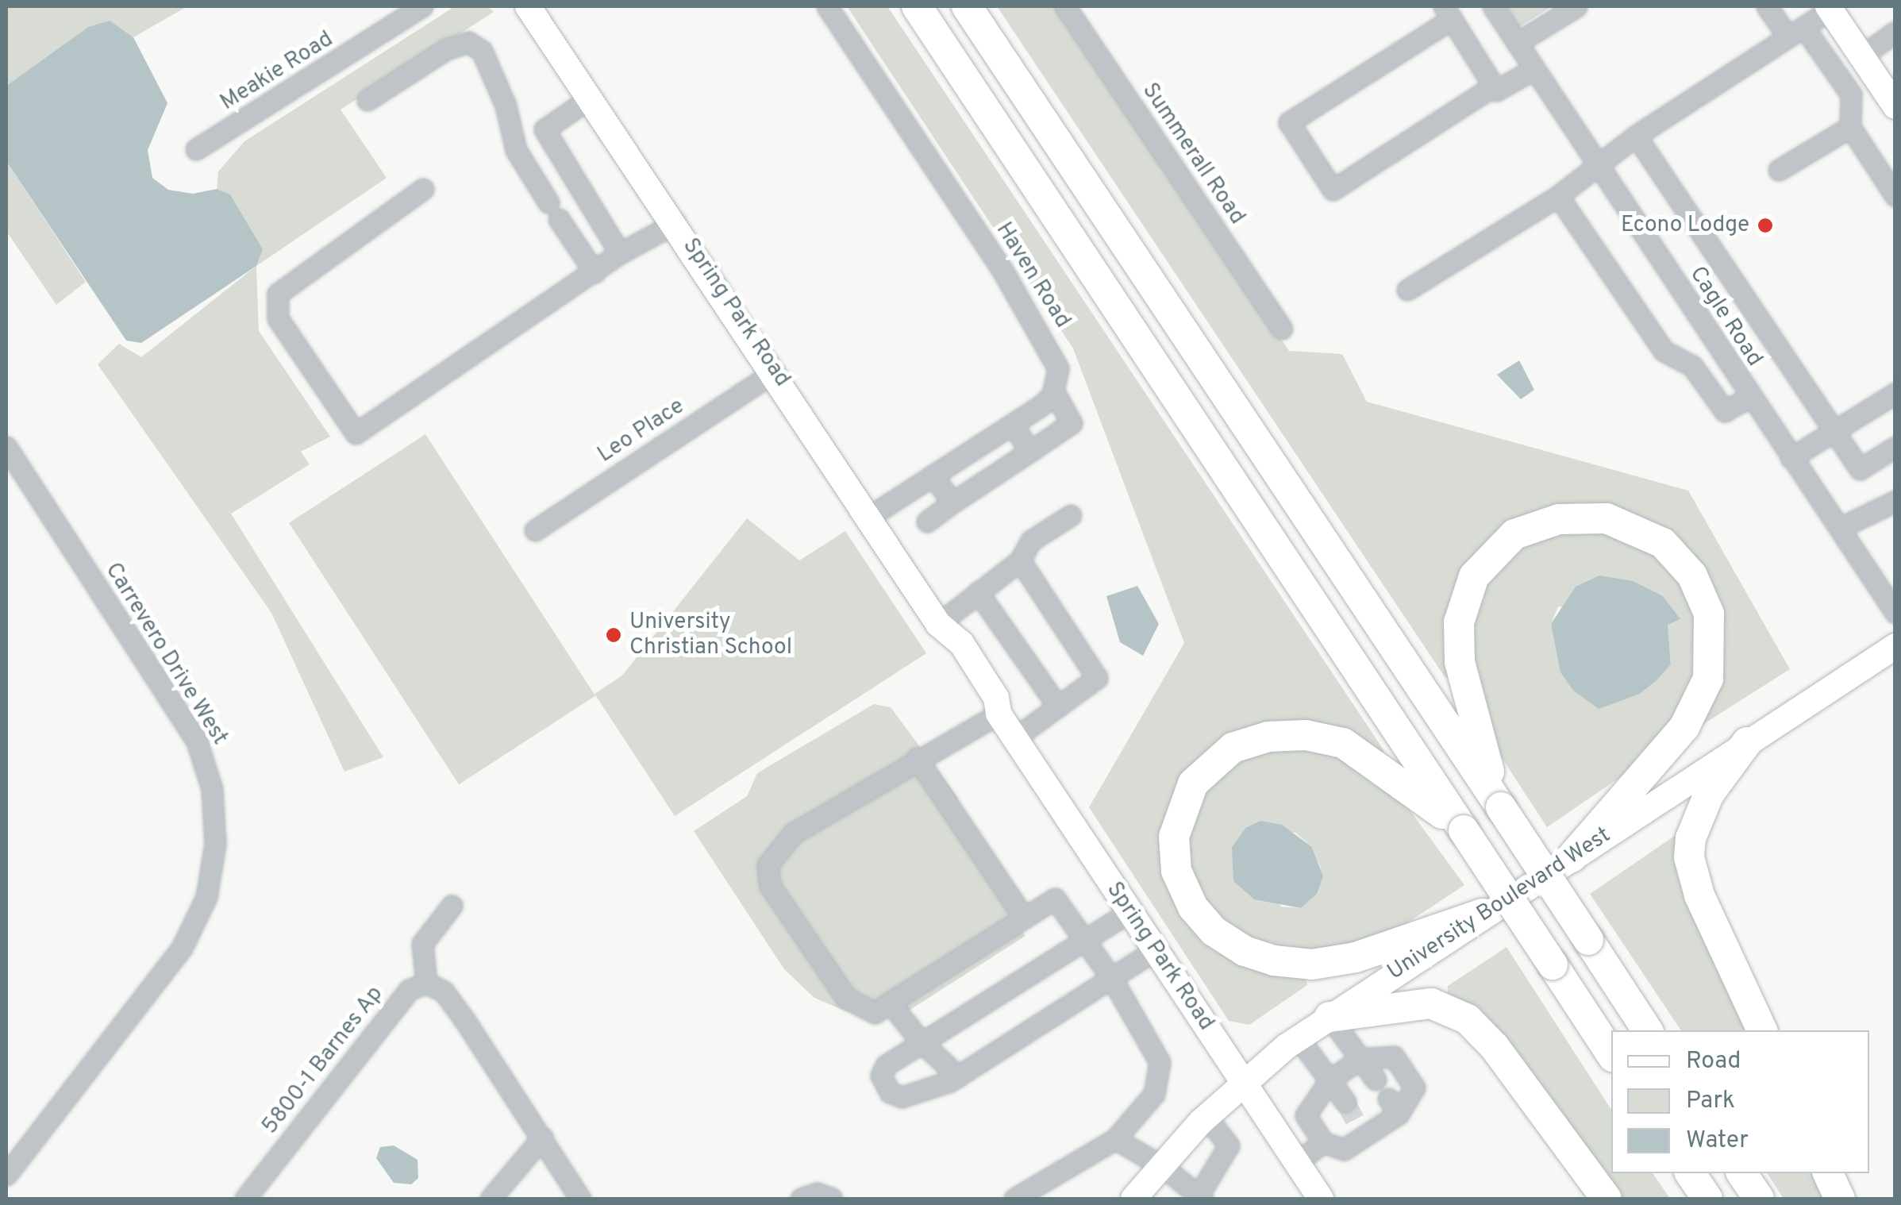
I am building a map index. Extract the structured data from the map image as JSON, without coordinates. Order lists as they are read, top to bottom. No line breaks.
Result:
{"streets":{"main road":["Spring Park Road","University Boulevard West"],"street":["Meakie Road","Summerall Road","Haven Road","Cagle Road","Leo Place","Carrevero Drive West","5800-1 Barnes Ap"]},"crossings":[["Spring Park Road","Leo Place"],["Spring Park Road","University Boulevard West"]],"places":["Econo Lodge","University Christian School"],"legend":["Road","Park","Water"]}
